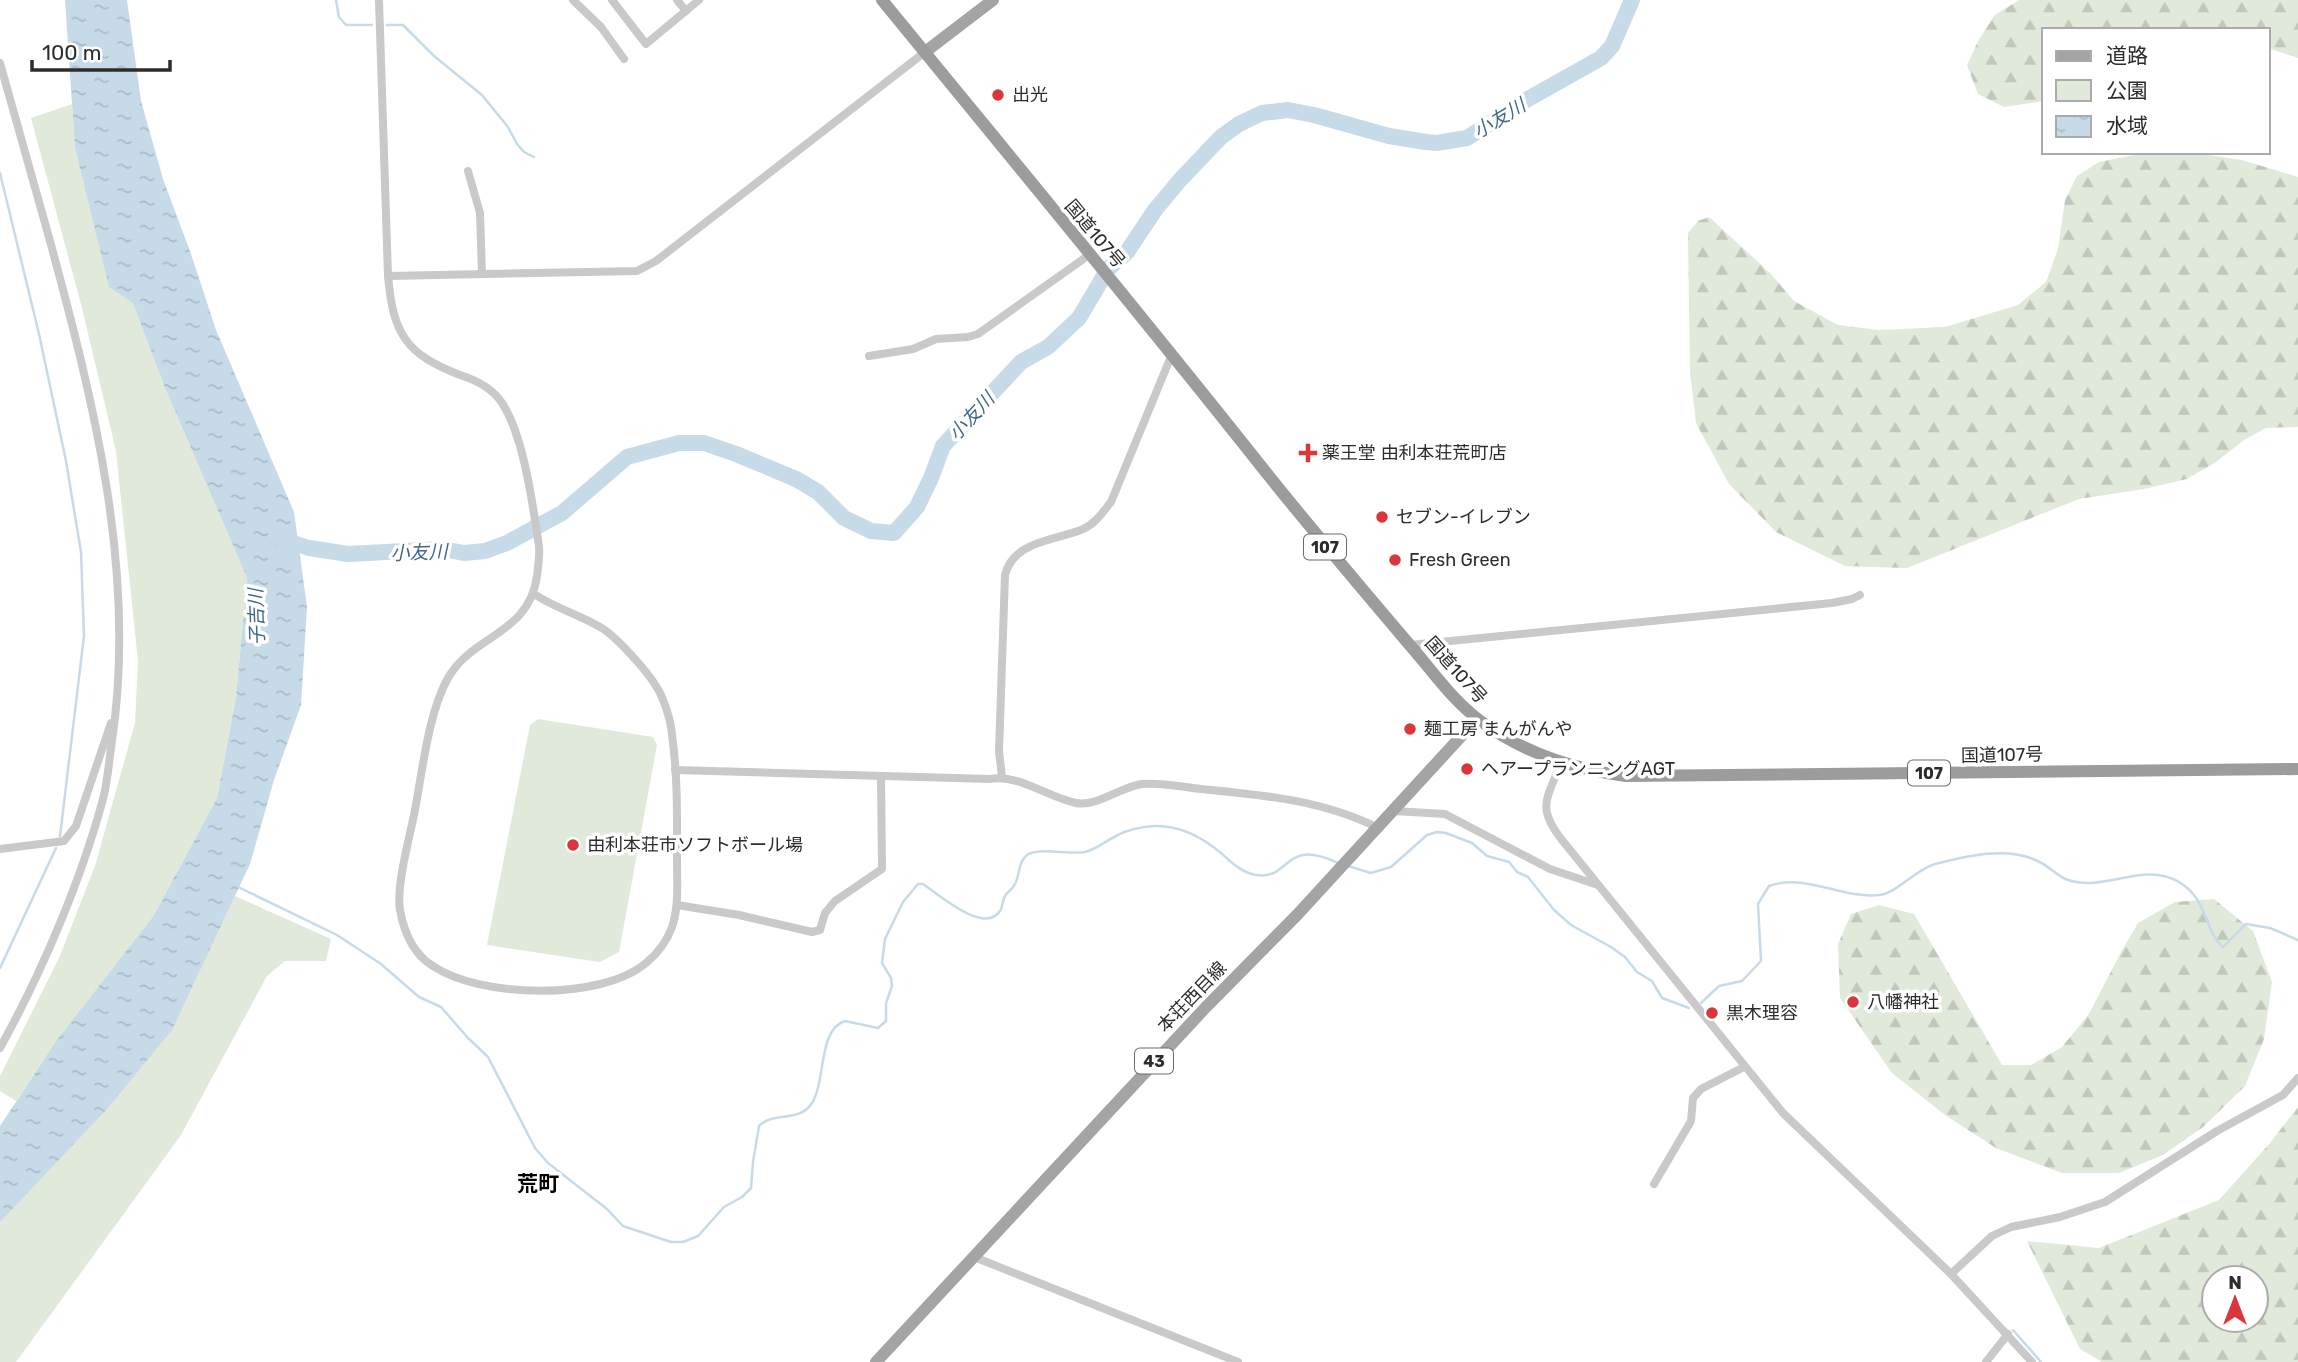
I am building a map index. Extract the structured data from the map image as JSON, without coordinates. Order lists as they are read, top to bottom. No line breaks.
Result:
{"streets":{"highway":["国道107号","107"],"main road":["本荘西目線","43"]},"crossings":[["国道107号","本荘西目線"]],"districts":["荒町"],"water":["小友川","子吉川"],"places":{"other":["出光","セブン-イレブン","Fresh Green","麺工房 まんがんや","ヘアープランニングAGT","由利本荘市ソフトボール場","八幡神社","黒木理容"],"health":["薬王堂 由利本荘荒町店"]},"legend":["道路","公園","水域"],"scale_bar":"100 m","north":"top"}
